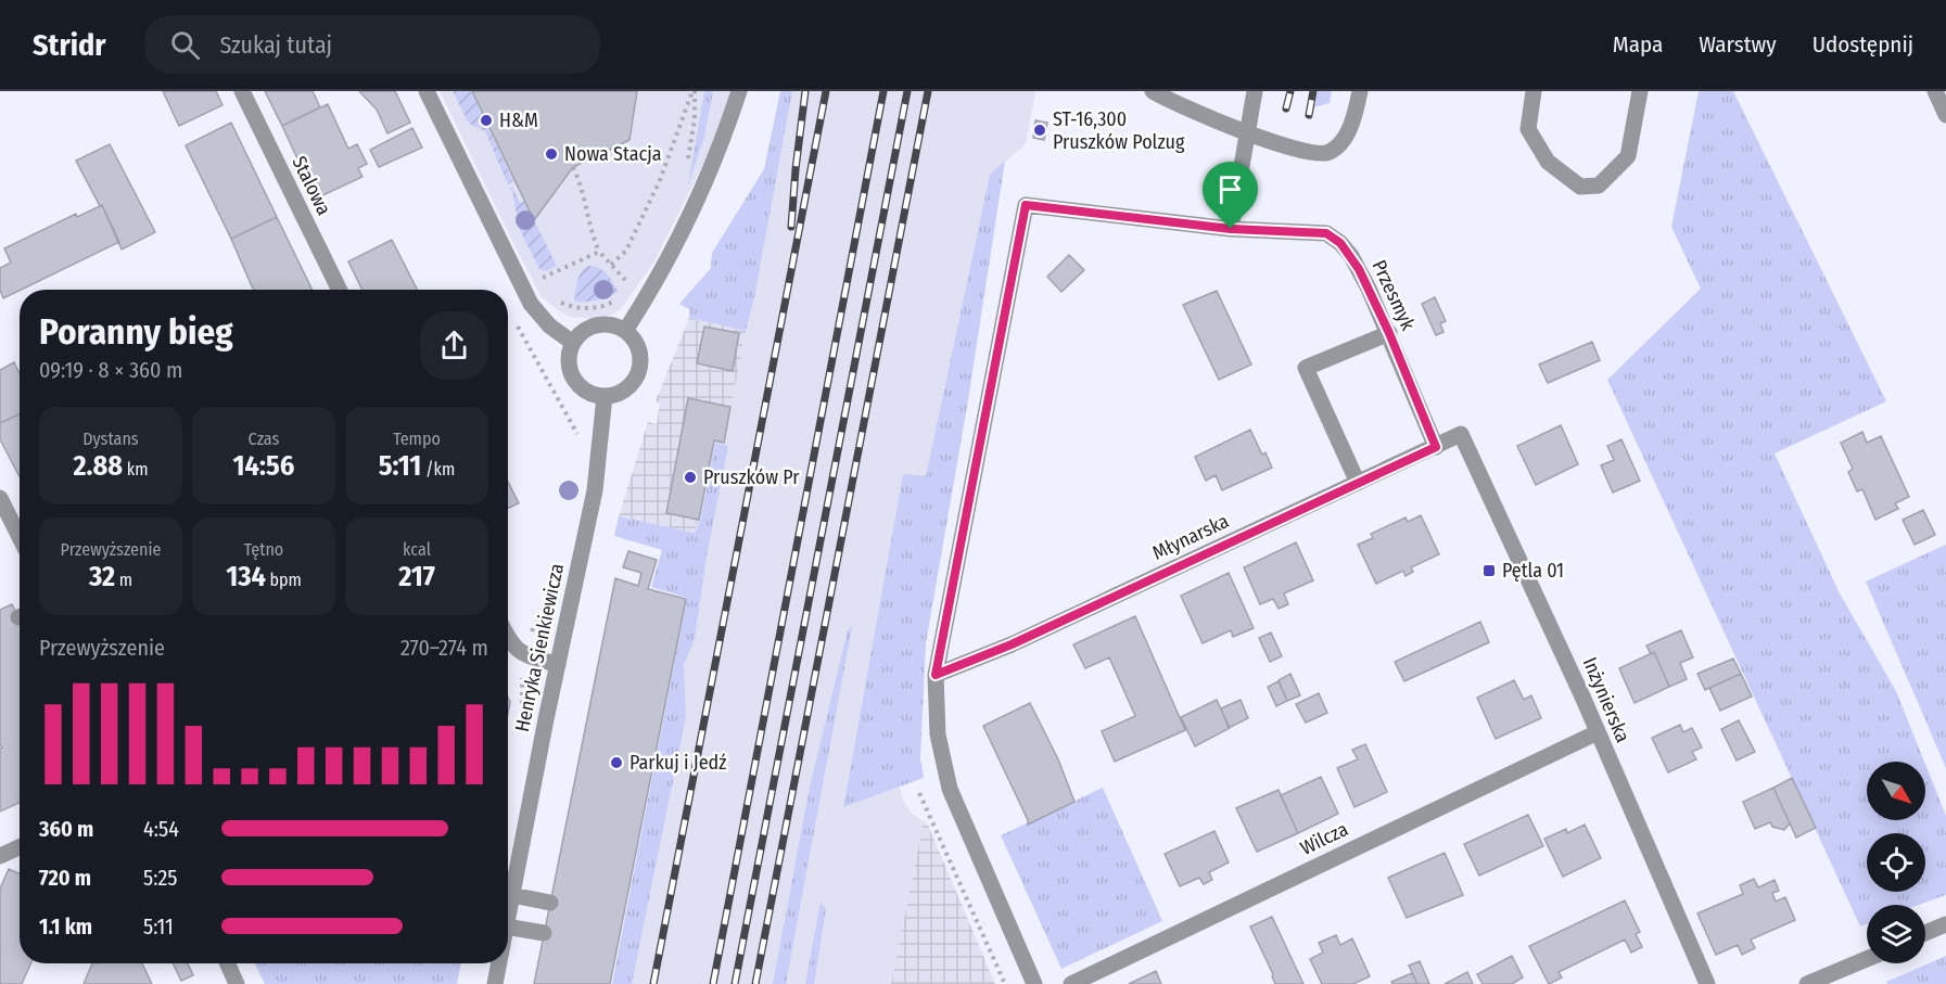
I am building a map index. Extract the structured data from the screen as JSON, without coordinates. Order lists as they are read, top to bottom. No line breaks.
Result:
{"streets":{"street":["Stalowa","Przesmyk","Młynarska","Henryka Sienkiewicza","Inżynierska","Wilcza"]},"crossings":[["Przesmyk","Młynarska"],["Młynarska","Inżynierska"],["Inżynierska","Wilcza"]],"places":{"other":["H&M","ST-16,300 Pruszków Polzug","Nowa Stacja","Pruszków Pr","Parkuj i Jedź"],"transit":["Pętla 01"]},"north":"bottom right","page":{"header":"Stridr","search":"Szukaj tutaj","nav":["Mapa","Warstwy","Udostępnij"],"heading":["Poranny bieg","09:19 · 8 × 360 m"],"stats":[["Dystans","2.88 km"],["Czas","14:56"],["Tempo","5:11 /km"],["Przewyższenie","32 m"],["Tętno","134 bpm"],["kcal","217"]],"chart":["Przewyższenie","270–274 m"],"list":[{"name":"360 m","note":"4:54"},{"name":"720 m","note":"5:25"},{"name":"1.1 km","note":"5:11"}]}}
